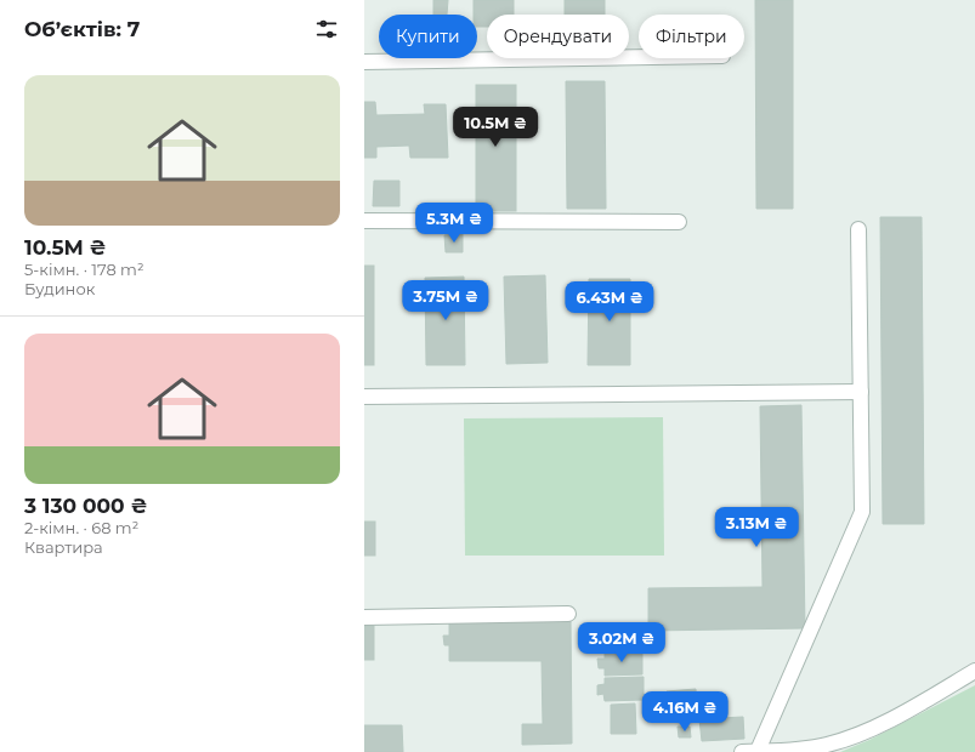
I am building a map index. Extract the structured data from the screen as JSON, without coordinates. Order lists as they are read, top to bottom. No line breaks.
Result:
{"page":{"heading":"Об’єктів: 7","chip":["Купити","Орендувати","Фільтри"],"list":[{"name":"10.5M ₴","note":"5-кімн. · 178 m² · Будинок"},{"name":"3 130 000 ₴","note":"2-кімн. · 68 m² · Квартира"}],"price":["10.5M ₴","5.3M ₴","3.75M ₴","6.43M ₴","3.13M ₴","3.02M ₴","4.16M ₴"]}}
